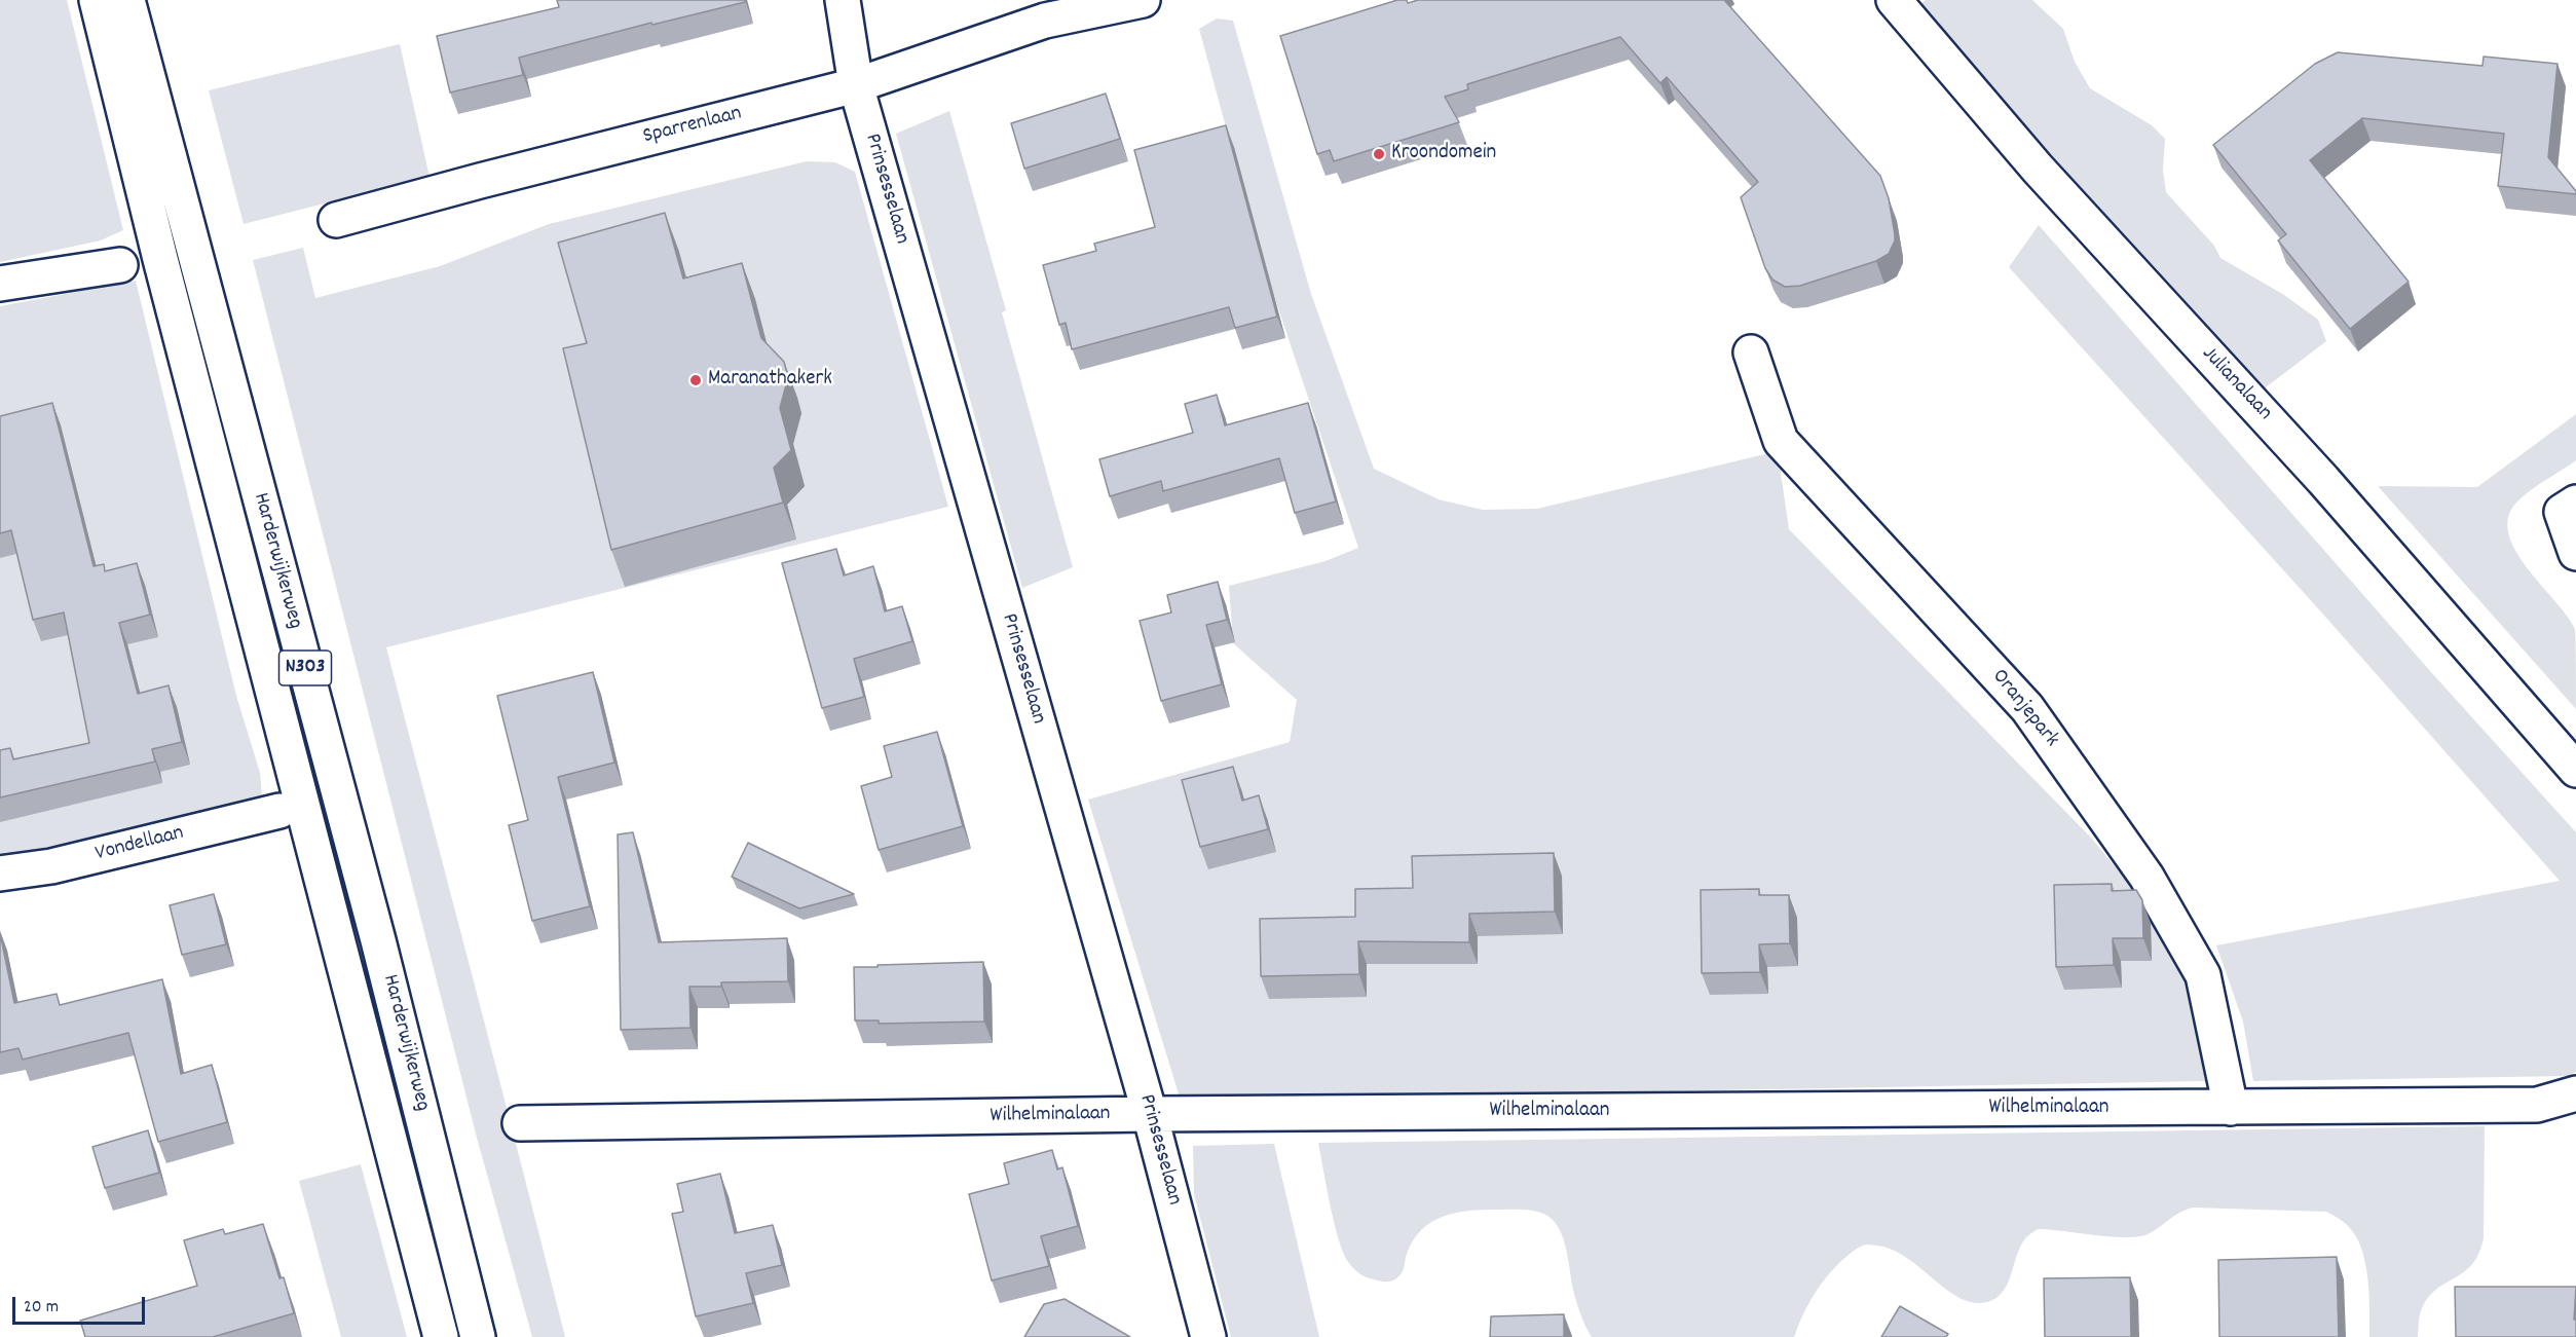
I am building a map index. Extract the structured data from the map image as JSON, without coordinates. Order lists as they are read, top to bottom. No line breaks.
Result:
{"streets":{"street":["Sparrenlaan","Prinsesselaan","Julianalaan","Harderwijkerweg","N303","Oranjepark","Vondellaan","Wilhelminalaan"]},"crossings":[["Sparrenlaan","Prinsesselaan"],["Prinsesselaan","Wilhelminalaan"],["Oranjepark","Wilhelminalaan"]],"places":["Kroondomein","Maranathakerk"],"scale_bar":"20 m"}
